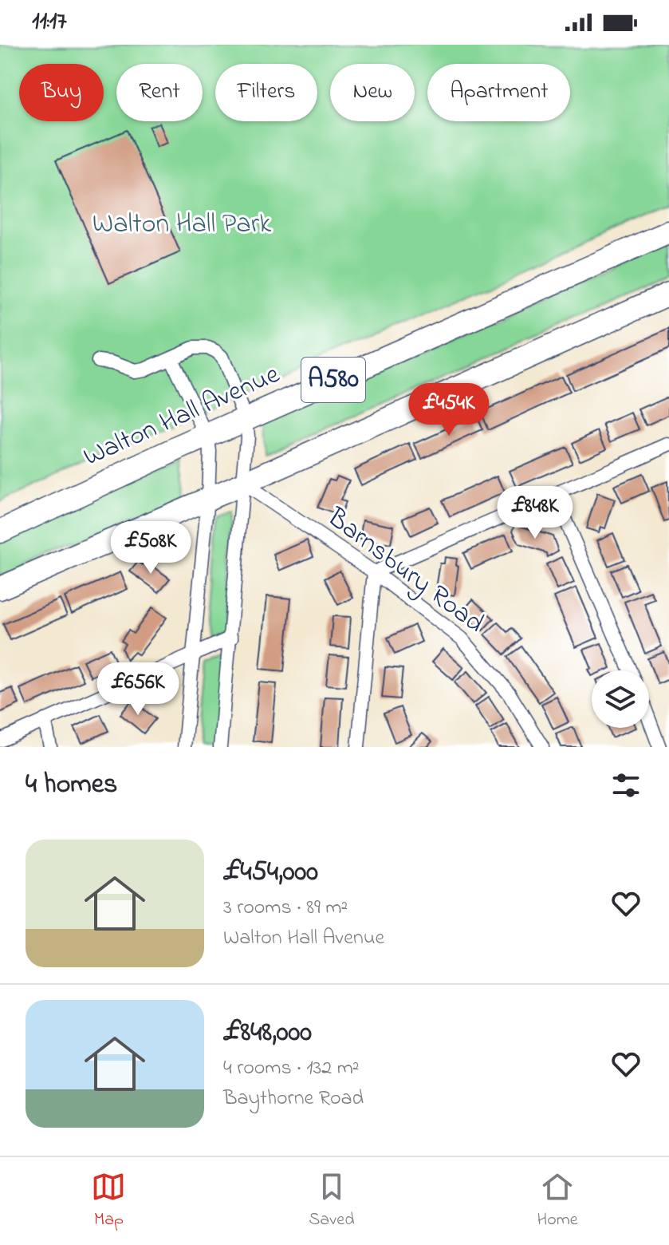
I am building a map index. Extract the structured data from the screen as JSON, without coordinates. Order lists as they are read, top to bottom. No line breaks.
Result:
{"streets":{"highway":["A580","Walton Hall Avenue"],"street":["Barnsbury Road"]},"crossings":[["A580","Barnsbury Road"]],"parks":["Walton Hall Park"],"page":{"status":"11:17","chip":["Buy","Rent","Filters","New","Apartment"],"price":["£454K","£848K","£508K","£656K"],"heading":"4 homes","list":[{"name":"£454,000","note":"3 rooms · 89 m² · Walton Hall Avenue"},{"name":"£848,000","note":"4 rooms · 132 m² · Baythorne Road"}],"tabs":["Map","Saved","Home"]}}
